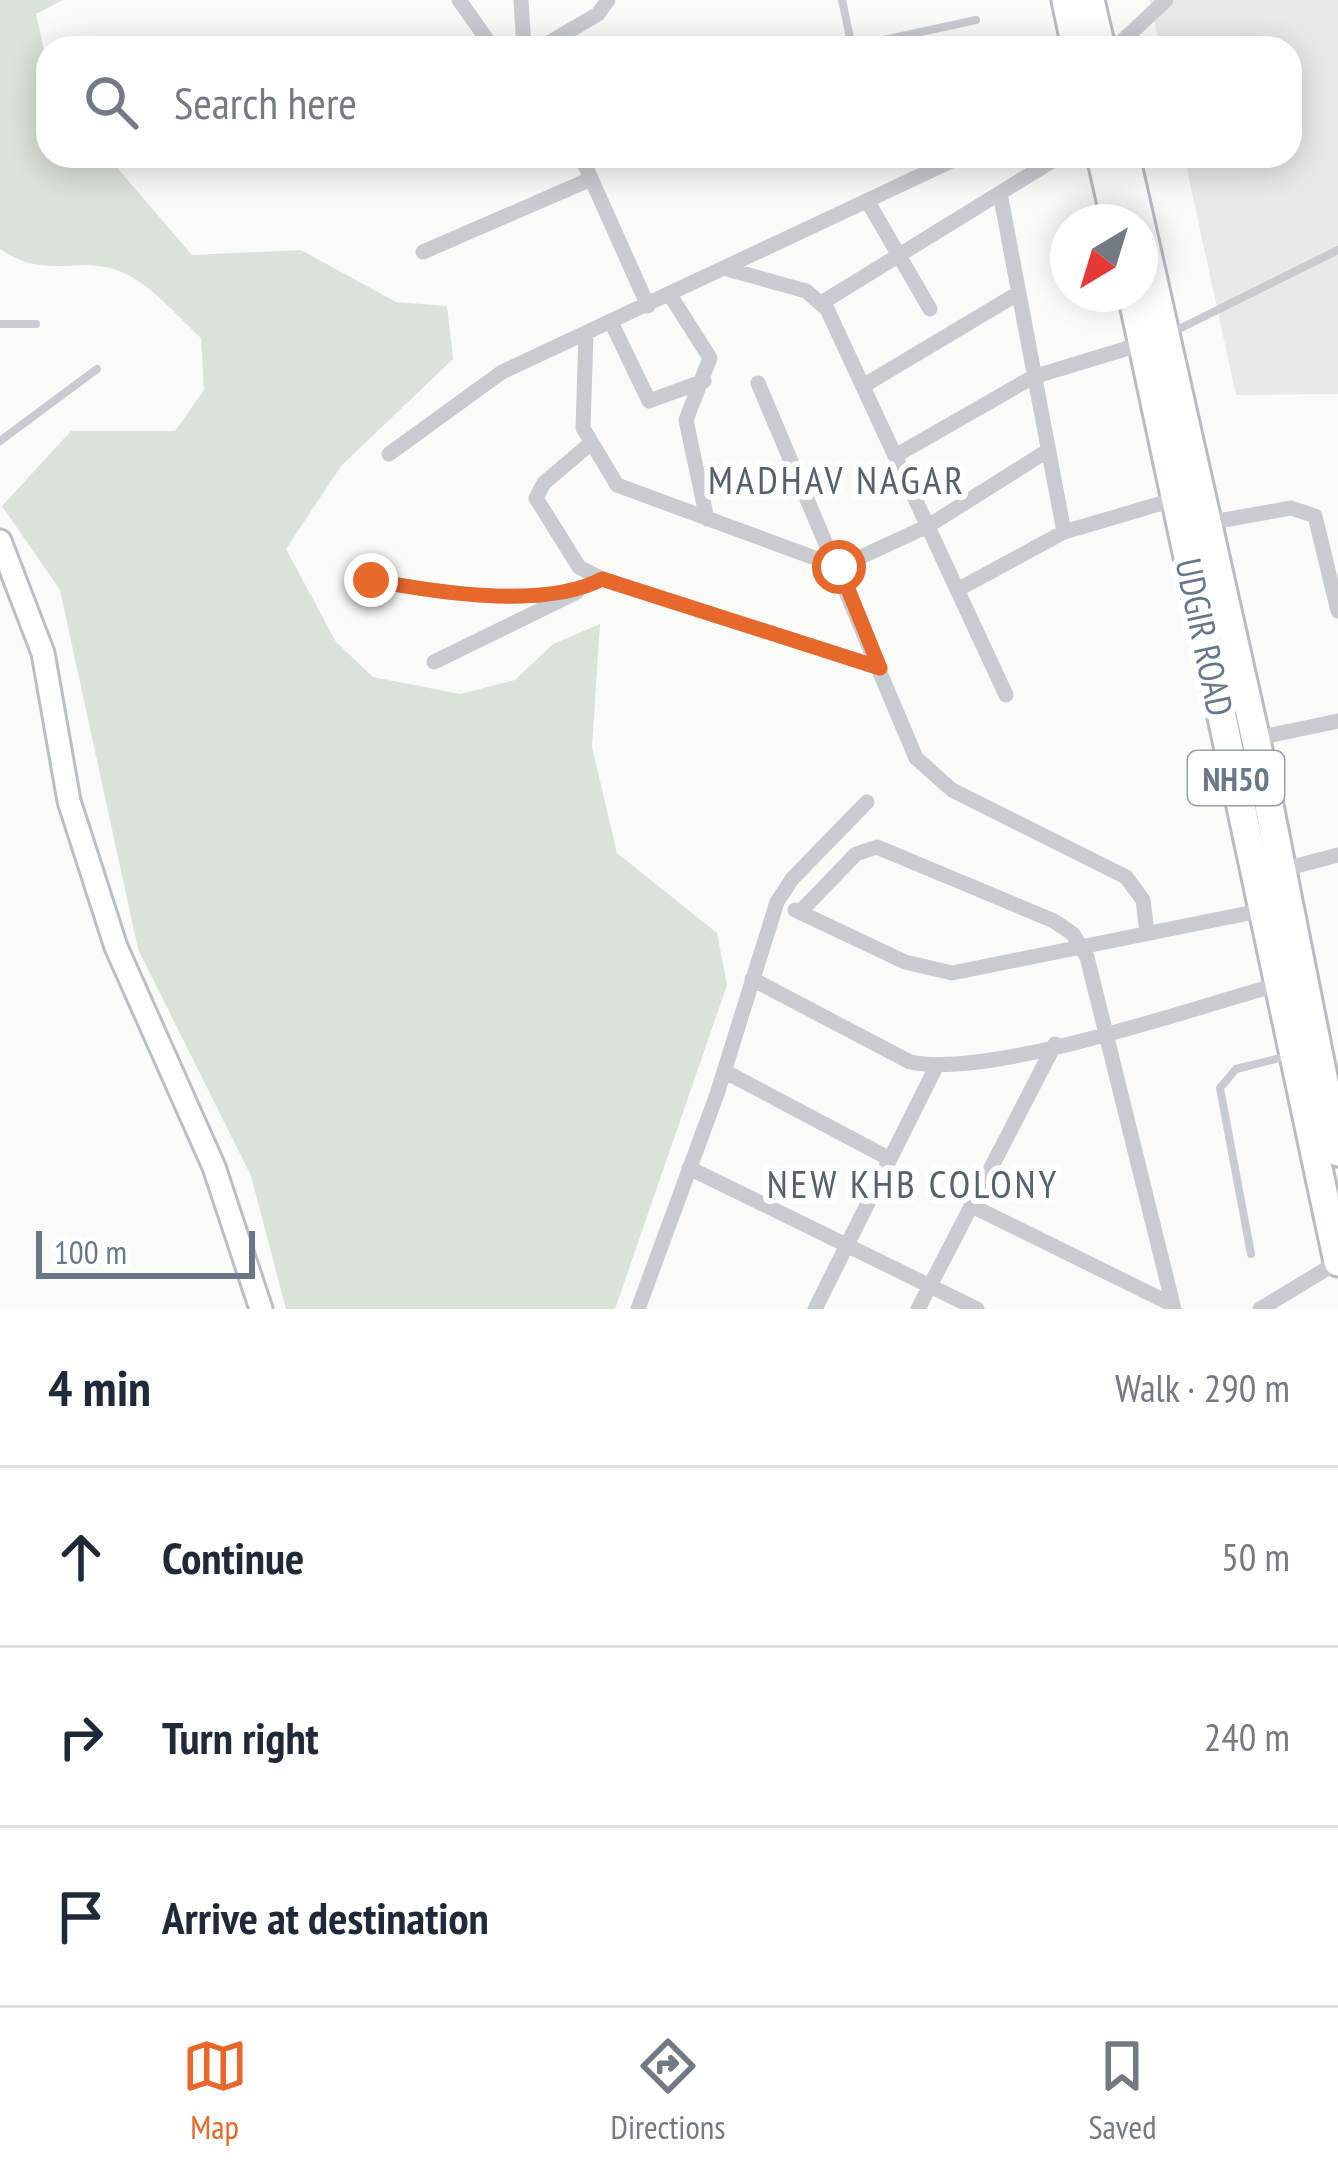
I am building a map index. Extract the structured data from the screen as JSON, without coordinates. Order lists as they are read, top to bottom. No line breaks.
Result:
{"streets":{"highway":["UDGIR ROAD","NH50"]},"districts":["MADHAV NAGAR","NEW KHB COLONY"],"scale_bar":"100 m","north":"bottom left","page":{"search":"Search here","scale":"100 m","heading":["4 min","Walk · 290 m"],"list":[["Continue","50 m"],["Turn right","240 m"],"Arrive at destination"],"nav":["Map","Directions","Saved"]}}
